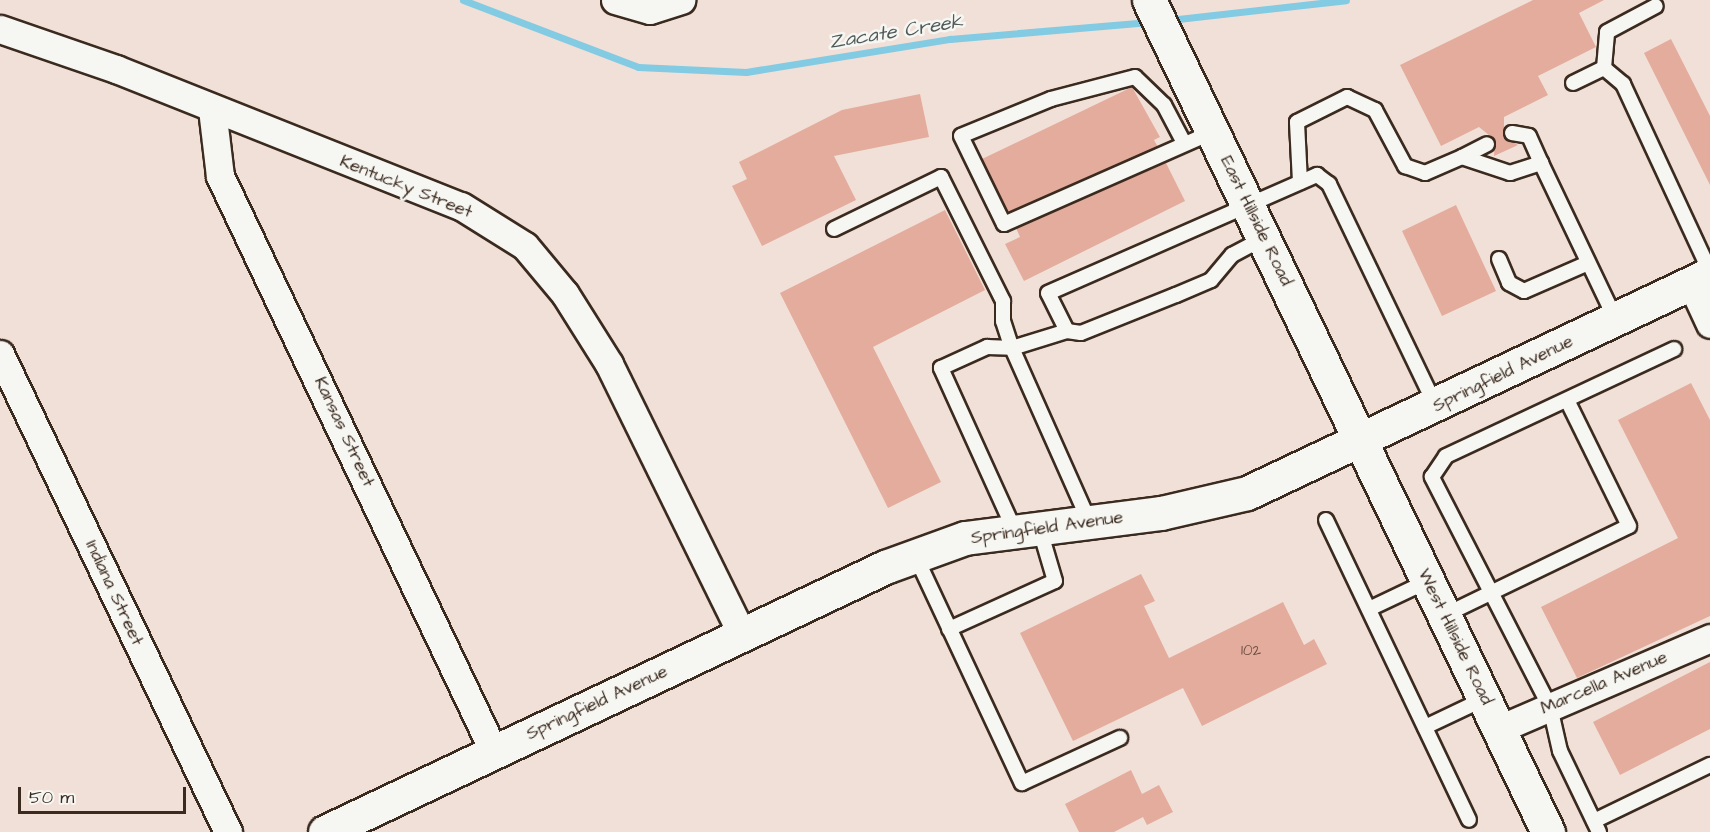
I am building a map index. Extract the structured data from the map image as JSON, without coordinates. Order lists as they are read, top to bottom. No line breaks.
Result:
{"streets":{"main road":["East Hillside Road","Springfield Avenue","West Hillside Road"],"street":["Kentucky Street","Kansas Street","Indiana Street","Marcella Avenue"]},"crossings":[["Kentucky Street","Springfield Avenue"],["Kentucky Street","Kansas Street"],["East Hillside Road","Springfield Avenue"],["East Hillside Road","West Hillside Road"],["Springfield Avenue","Kansas Street"],["Springfield Avenue","West Hillside Road"],["West Hillside Road","Marcella Avenue"]],"water":["Zacate Creek"],"house_numbers":["102"],"scale_bar":"50 m"}
